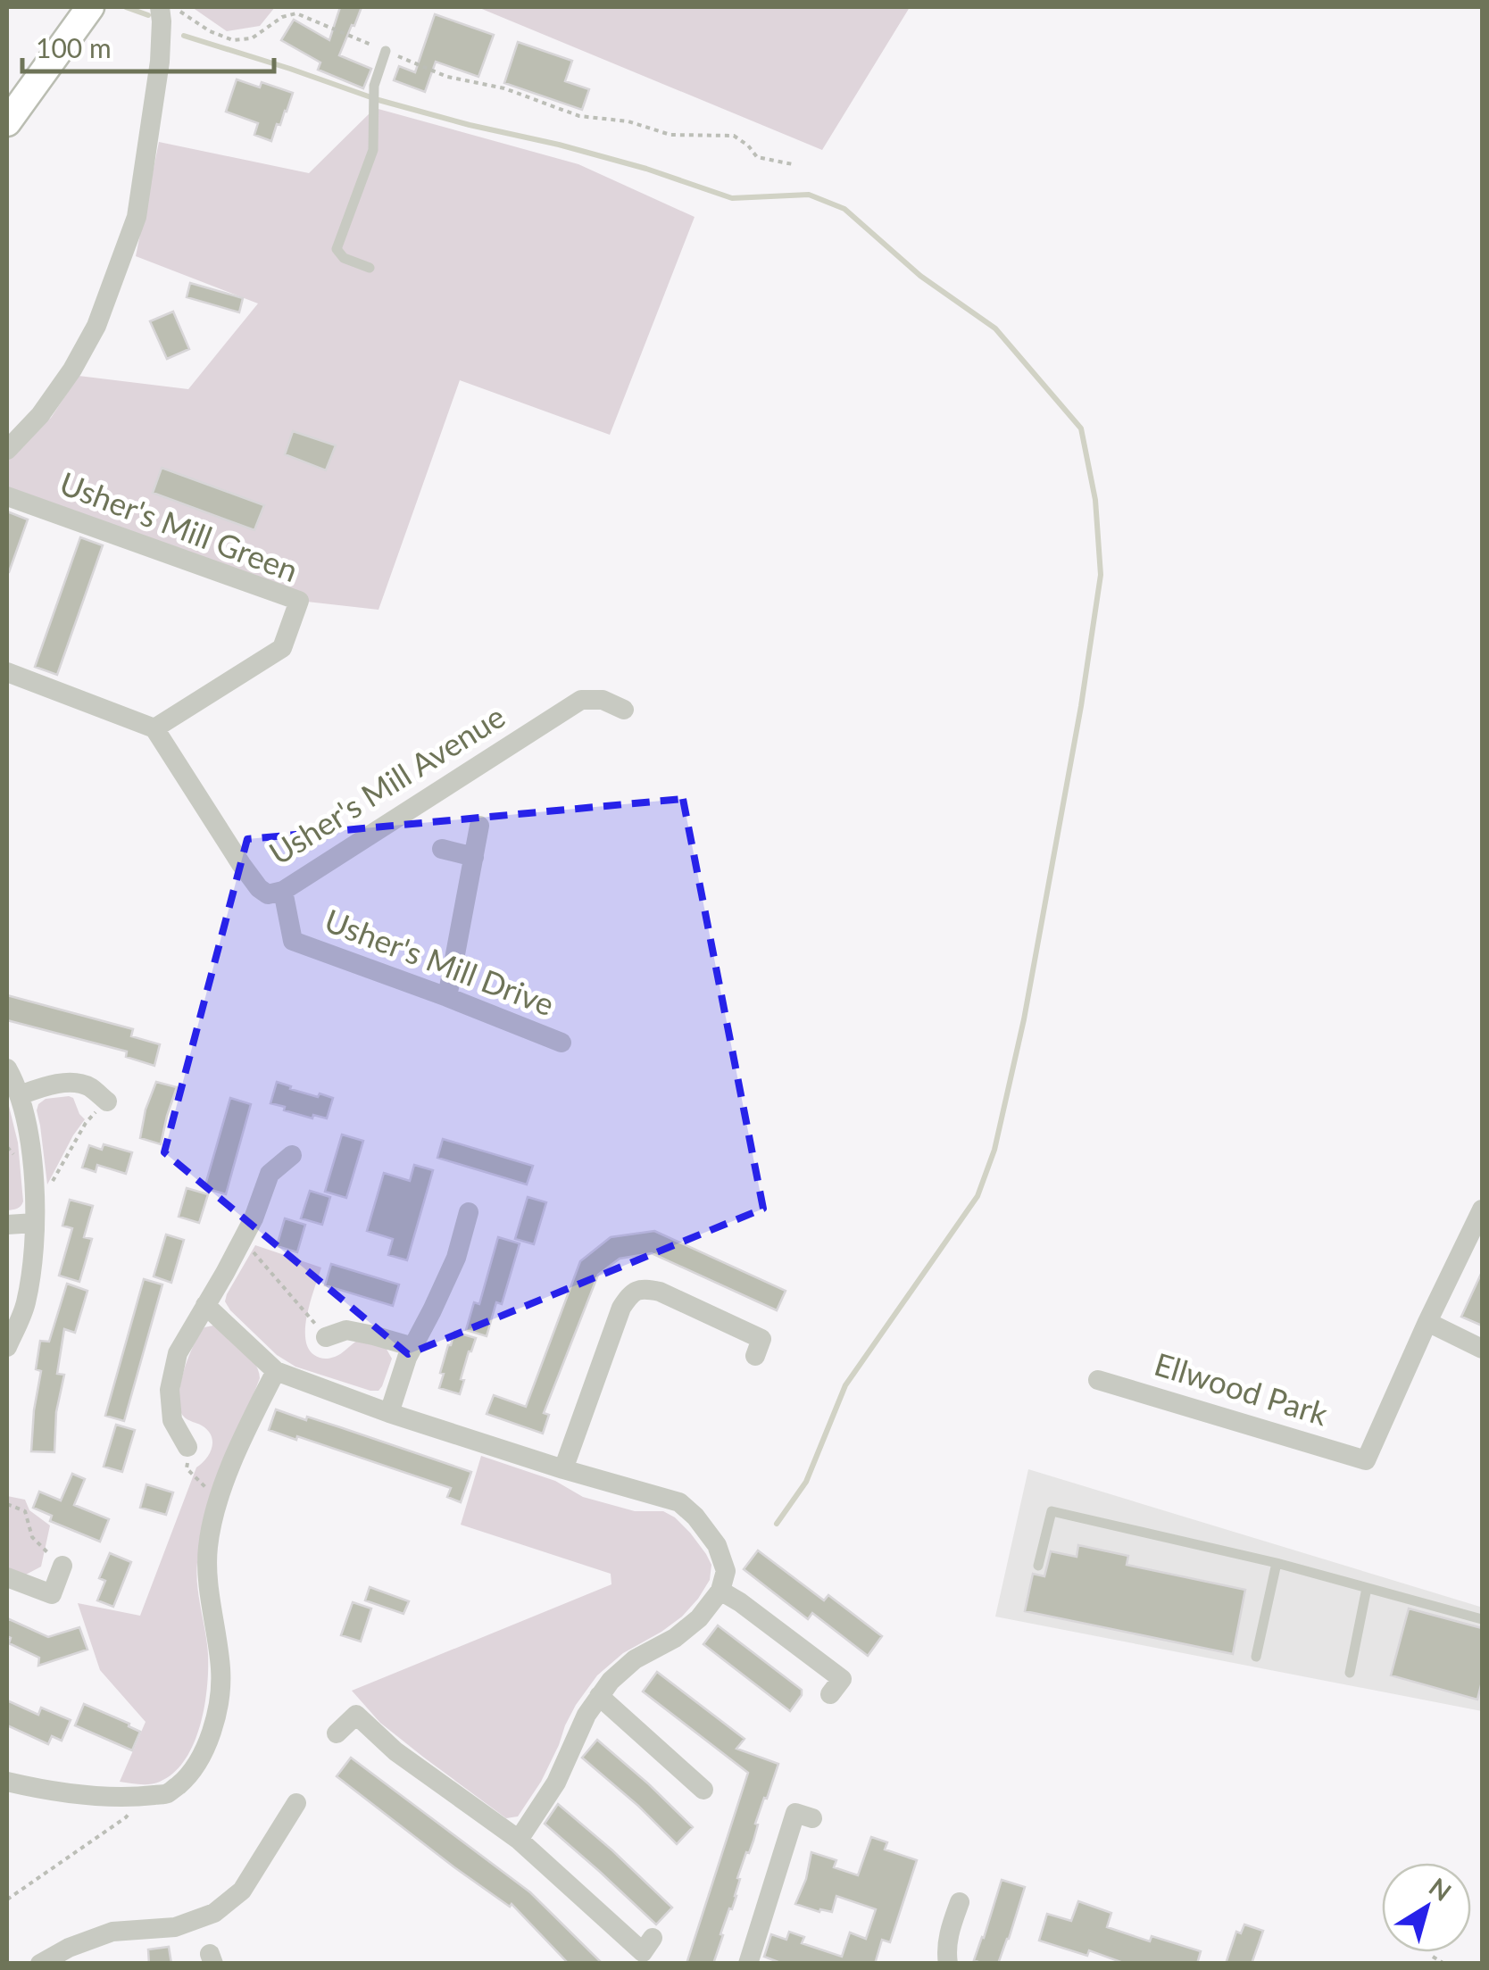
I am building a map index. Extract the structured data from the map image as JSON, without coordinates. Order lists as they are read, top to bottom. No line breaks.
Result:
{"streets":{"street":["Usher's Mill Green","Usher's Mill Avenue","Usher's Mill Drive","Ellwood Park"]},"crossings":[["Usher's Mill Green","Usher's Mill Avenue"],["Usher's Mill Avenue","Usher's Mill Drive"]],"scale_bar":"100 m","north":"top right"}
